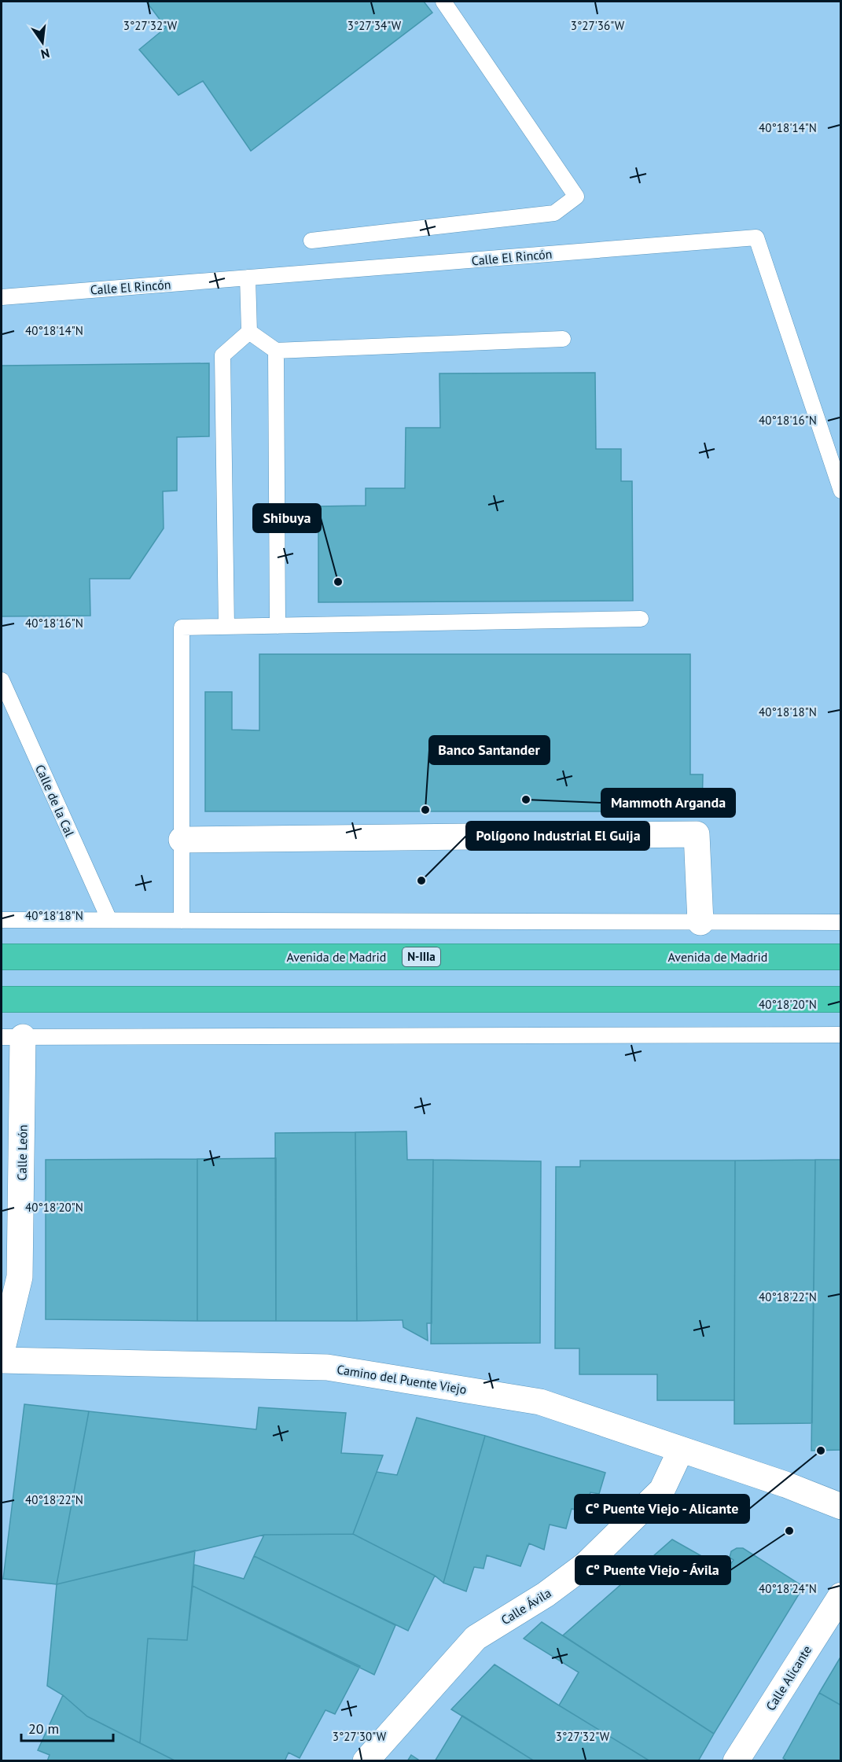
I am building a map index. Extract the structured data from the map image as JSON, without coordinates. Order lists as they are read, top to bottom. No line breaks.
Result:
{"streets":{"highway":["Avenida de Madrid","N-IIIa"],"street":["Calle León","Camino del Puente Viejo","Calle Ávila","Calle Alicante"],"lane":["Calle El Rincón","Calle de la Cal"]},"crossings":[["Camino del Puente Viejo","Calle Ávila"]],"places":["Shibuya","Mammoth Arganda","Banco Santander","Polígono Industrial El Guija","Cº Puente Viejo - Alicante","Cº Puente Viejo - Ávila"],"scale_bar":"20 m","north":"bottom","coordinates":["3°27'32\"W","3°27'34\"W","3°27'36\"W","40°18'14\"N","40°18'16\"N","40°18'18\"N","40°18'20\"N","40°18'22\"N","40°18'24\"N","3°27'30\"W"]}
